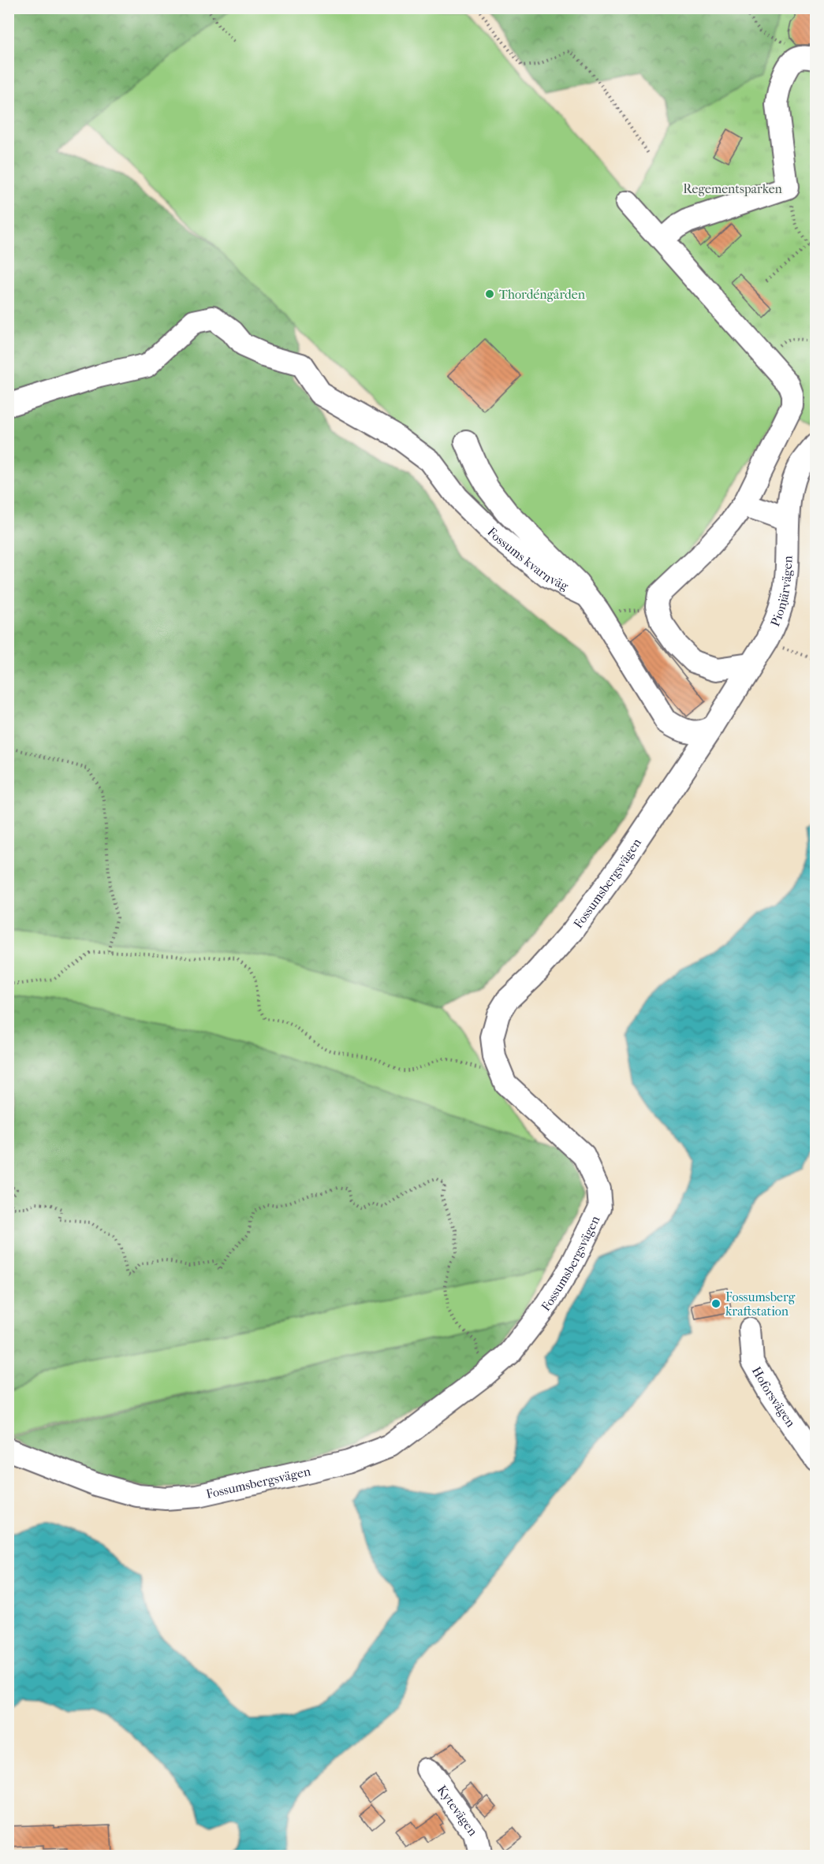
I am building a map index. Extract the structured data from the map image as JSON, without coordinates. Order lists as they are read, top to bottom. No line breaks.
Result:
{"streets":{"street":["Fossums kvarnväg","Pionjärvägen","Fossumsbergsvägen","Hoforsvägen","Kytevägen"]},"crossings":[["Pionjärvägen","Fossumsbergsvägen"]],"parks":["Regementsparken"],"places":["Thordéngården","Fossumsberg kraftstation"]}
